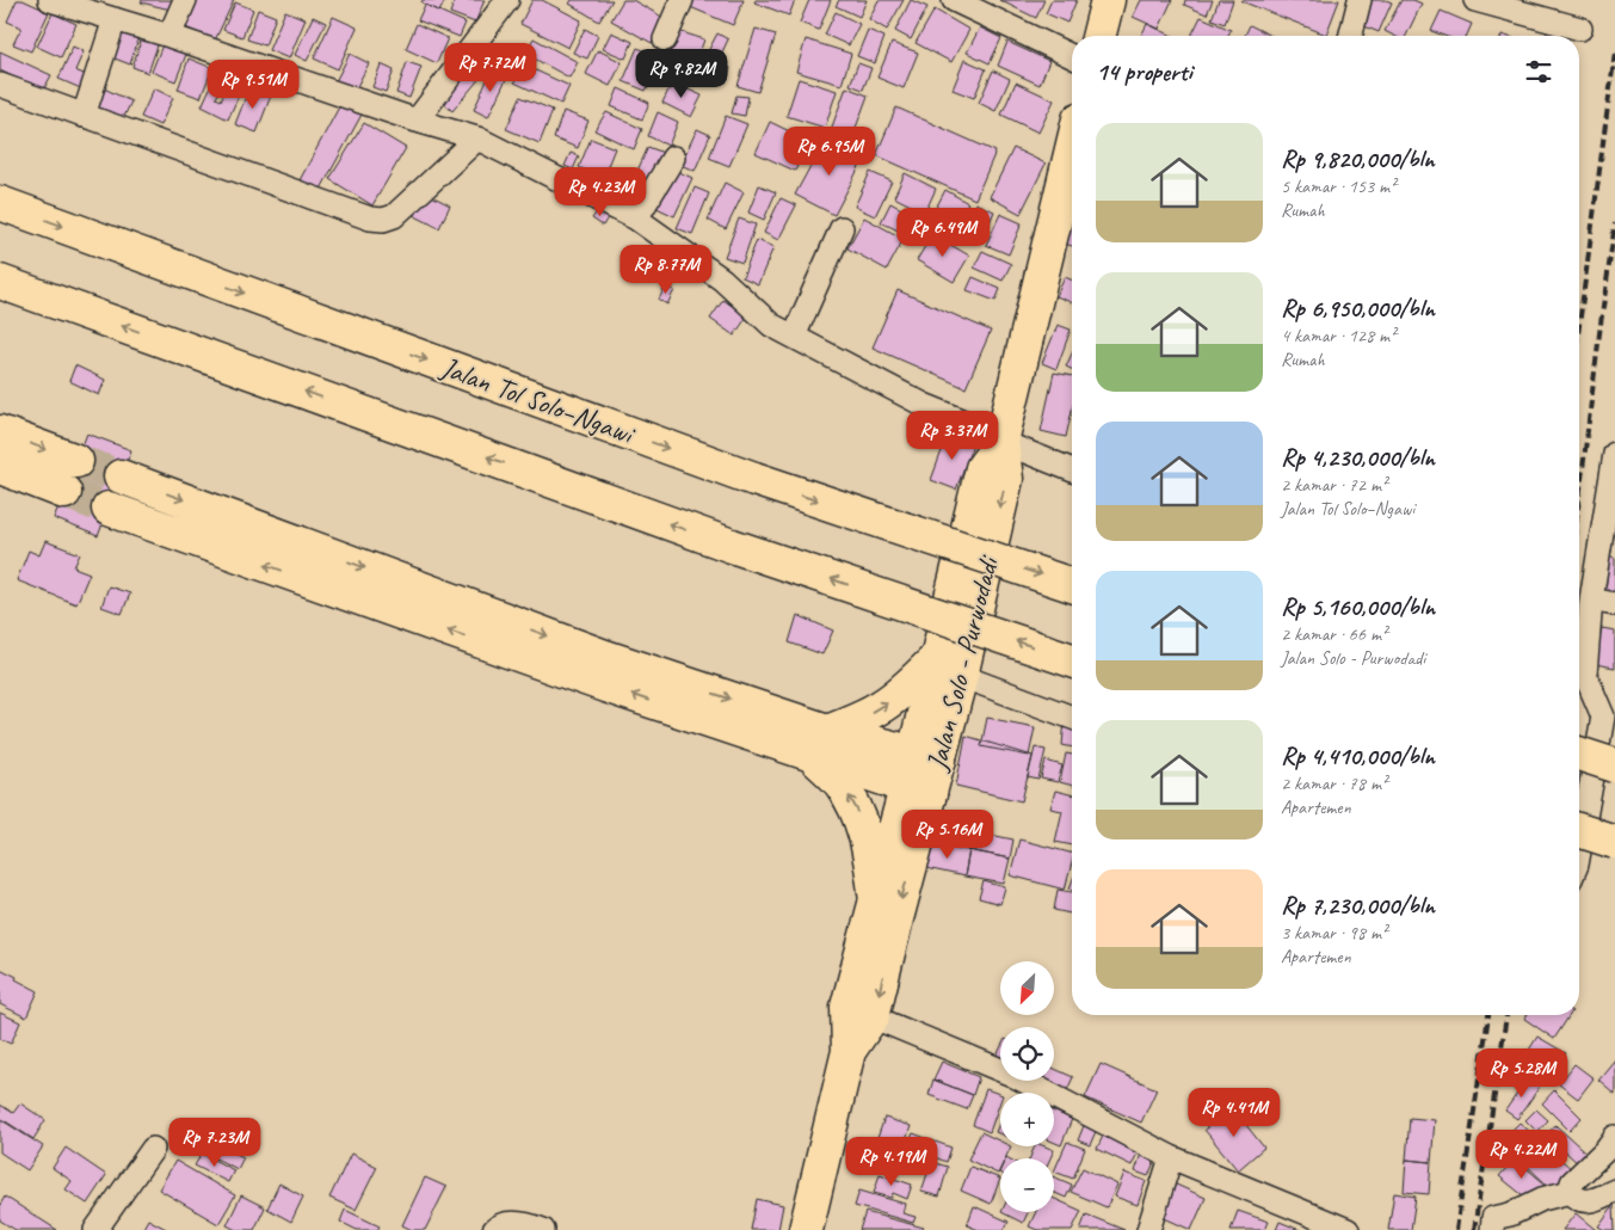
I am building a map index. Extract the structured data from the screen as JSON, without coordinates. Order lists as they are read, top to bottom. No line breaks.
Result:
{"streets":{"main road":["Jalan Tol Solo–Ngawi","Jalan Solo - Purwodadi"]},"north":"bottom left","page":{"heading":"14 properti","price":["Rp 7.72M","Rp 9.82M","Rp 9.51M","Rp 6.95M","Rp 4.23M","Rp 6.49M","Rp 8.77M","Rp 3.37M","Rp 5.16M","Rp 5.28M","Rp 4.41M","Rp 7.23M","Rp 4.22M","Rp 4.19M"],"list":[{"name":"Rp 9,820,000/bln","note":"5 kamar · 153 m² · Rumah"},{"name":"Rp 6,950,000/bln","note":"4 kamar · 128 m² · Rumah"},{"name":"Rp 4,230,000/bln","note":"2 kamar · 72 m² · Jalan Tol Solo–Ngawi"},{"name":"Rp 5,160,000/bln","note":"2 kamar · 66 m² · Jalan Solo - Purwodadi"},{"name":"Rp 4,410,000/bln","note":"2 kamar · 78 m² · Apartemen"},{"name":"Rp 7,230,000/bln","note":"3 kamar · 98 m² · Apartemen"}],"map_buttons":["+","−"]}}
